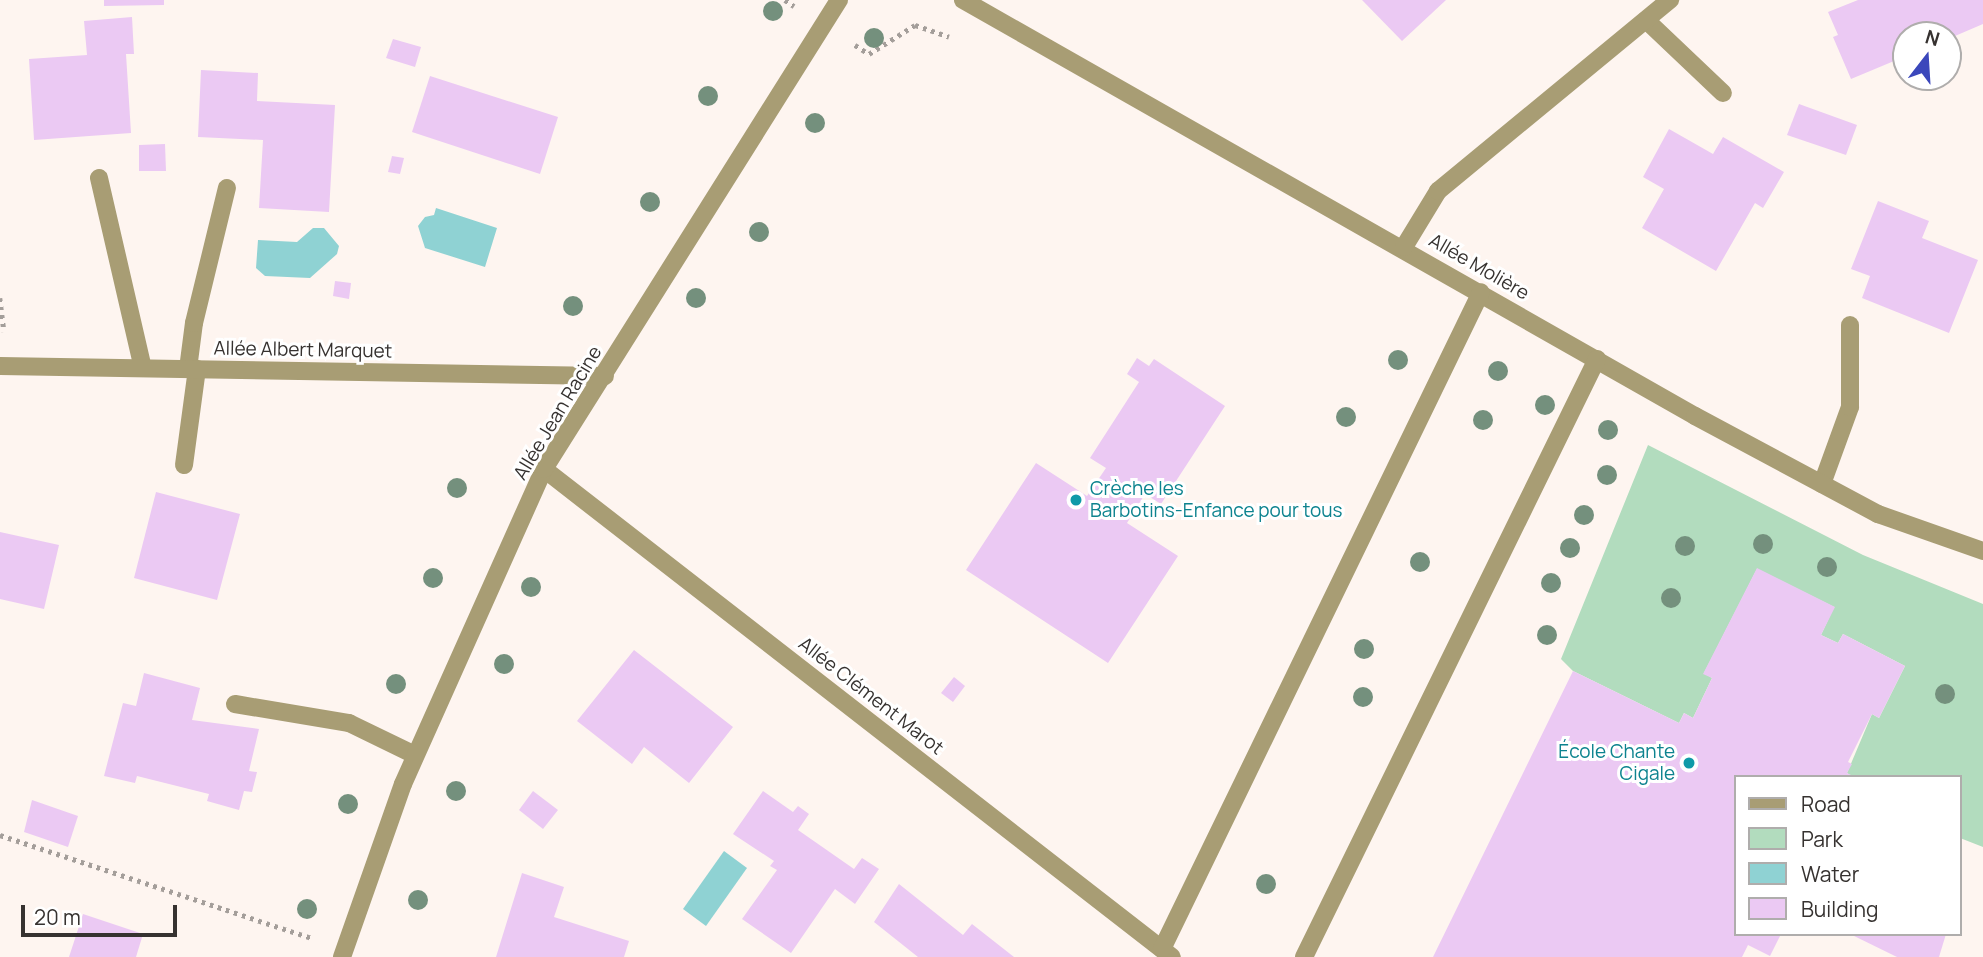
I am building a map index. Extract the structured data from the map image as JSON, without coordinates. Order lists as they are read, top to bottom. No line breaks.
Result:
{"streets":{"street":["Allée Molière","Allée Albert Marquet","Allée Jean Racine","Allée Clément Marot"]},"crossings":[["Allée Albert Marquet","Allée Jean Racine"],["Allée Jean Racine","Allée Clément Marot"]],"places":["Crèche les Barbotins-Enfance pour tous","École Chante Cigale"],"legend":["Road","Park","Water","Building"],"scale_bar":"20 m","north":"top"}
